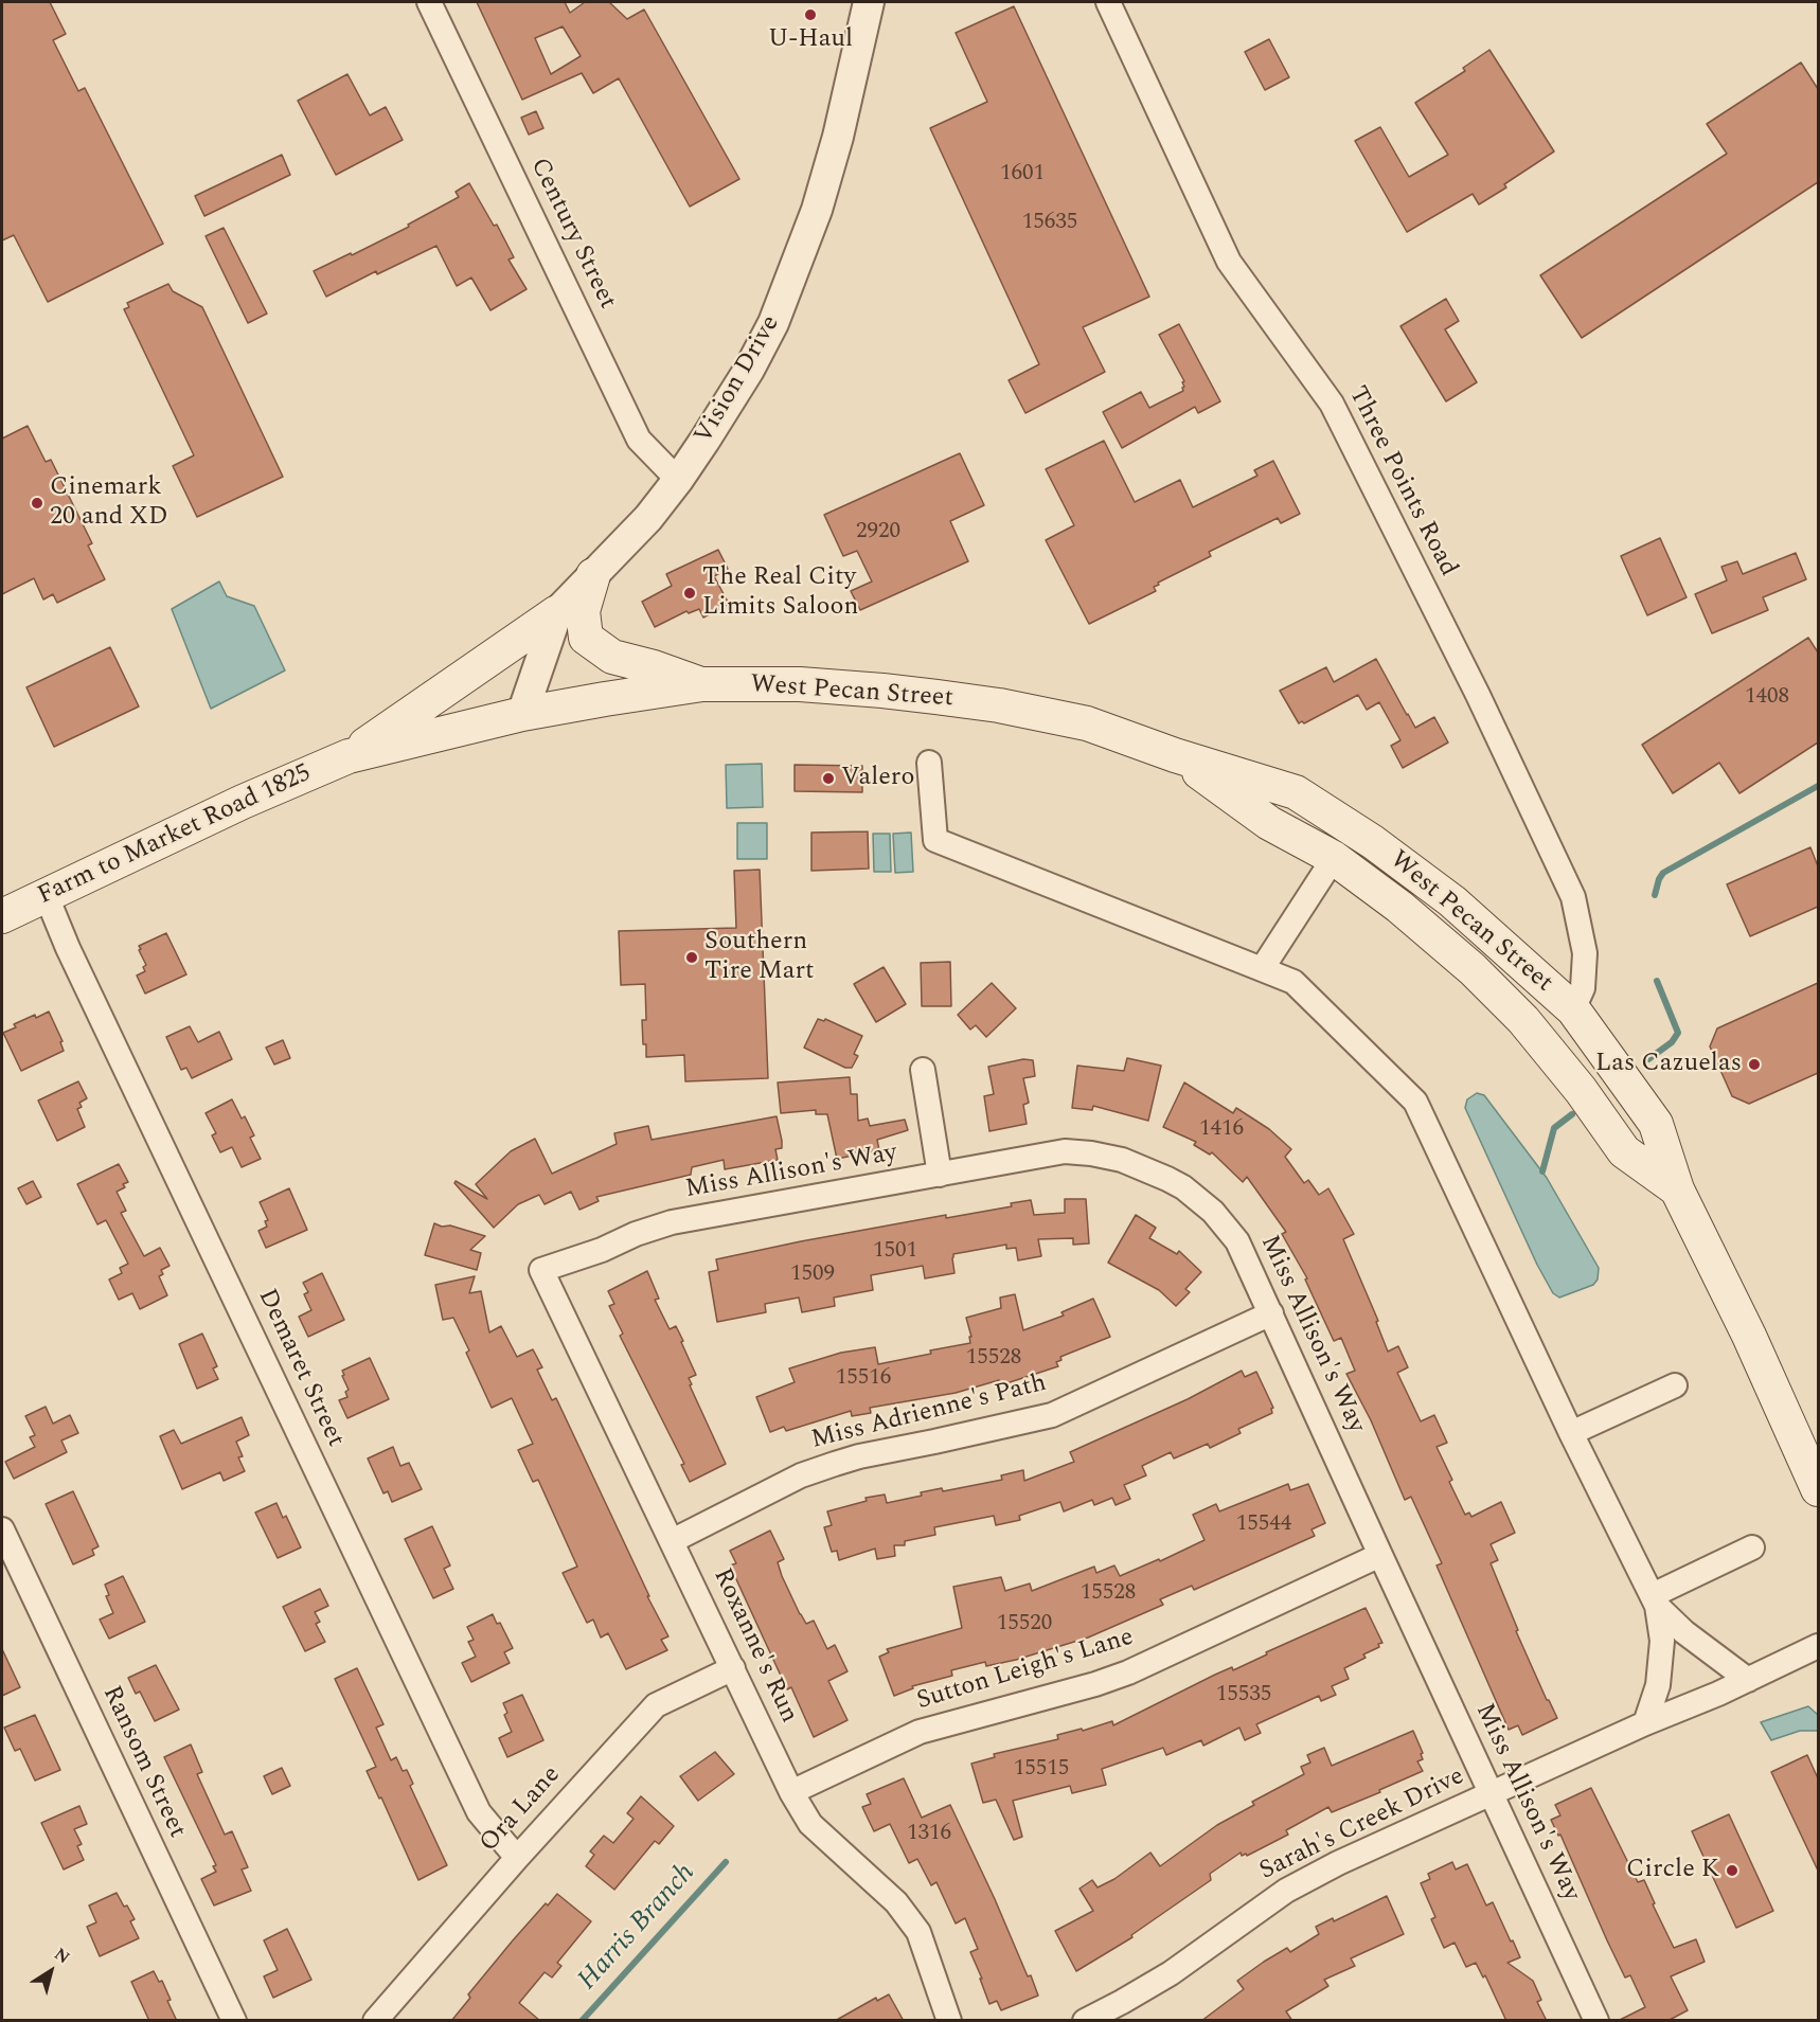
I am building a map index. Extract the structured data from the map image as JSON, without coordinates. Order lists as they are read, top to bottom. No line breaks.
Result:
{"streets":{"main road":["West Pecan Street","Farm to Market Road 1825"],"street":["Century Street","Vision Drive","Three Points Road","Miss Allison's Way","Demaret Street","Miss Adrienne's Path","Roxanne's Run","Sutton Leigh's Lane","Ransom Street","Ora Lane","Sarah's Creek Drive"]},"crossings":[["Century Street","Vision Drive"],["Vision Drive","West Pecan Street"],["Three Points Road","West Pecan Street"],["West Pecan Street","Farm to Market Road 1825"],["Farm to Market Road 1825","Demaret Street"],["Miss Allison's Way","Miss Adrienne's Path"],["Miss Allison's Way","Roxanne's Run"],["Miss Allison's Way","Sutton Leigh's Lane"],["Miss Allison's Way","Sarah's Creek Drive"],["Demaret Street","Ora Lane"],["Miss Adrienne's Path","Roxanne's Run"],["Roxanne's Run","Sutton Leigh's Lane"],["Roxanne's Run","Ora Lane"]],"water":["Harris Branch"],"places":["U-Haul","Cinemark 20 and XD","The Real City Limits Saloon","Valero","Southern Tire Mart","Las Cazuelas","Circle K"],"house_numbers":["1601","15635","2920","1408","1416","1501","1509","15528","15516","15544","15528","15520","15535","15515","1316"],"north":"top right"}
